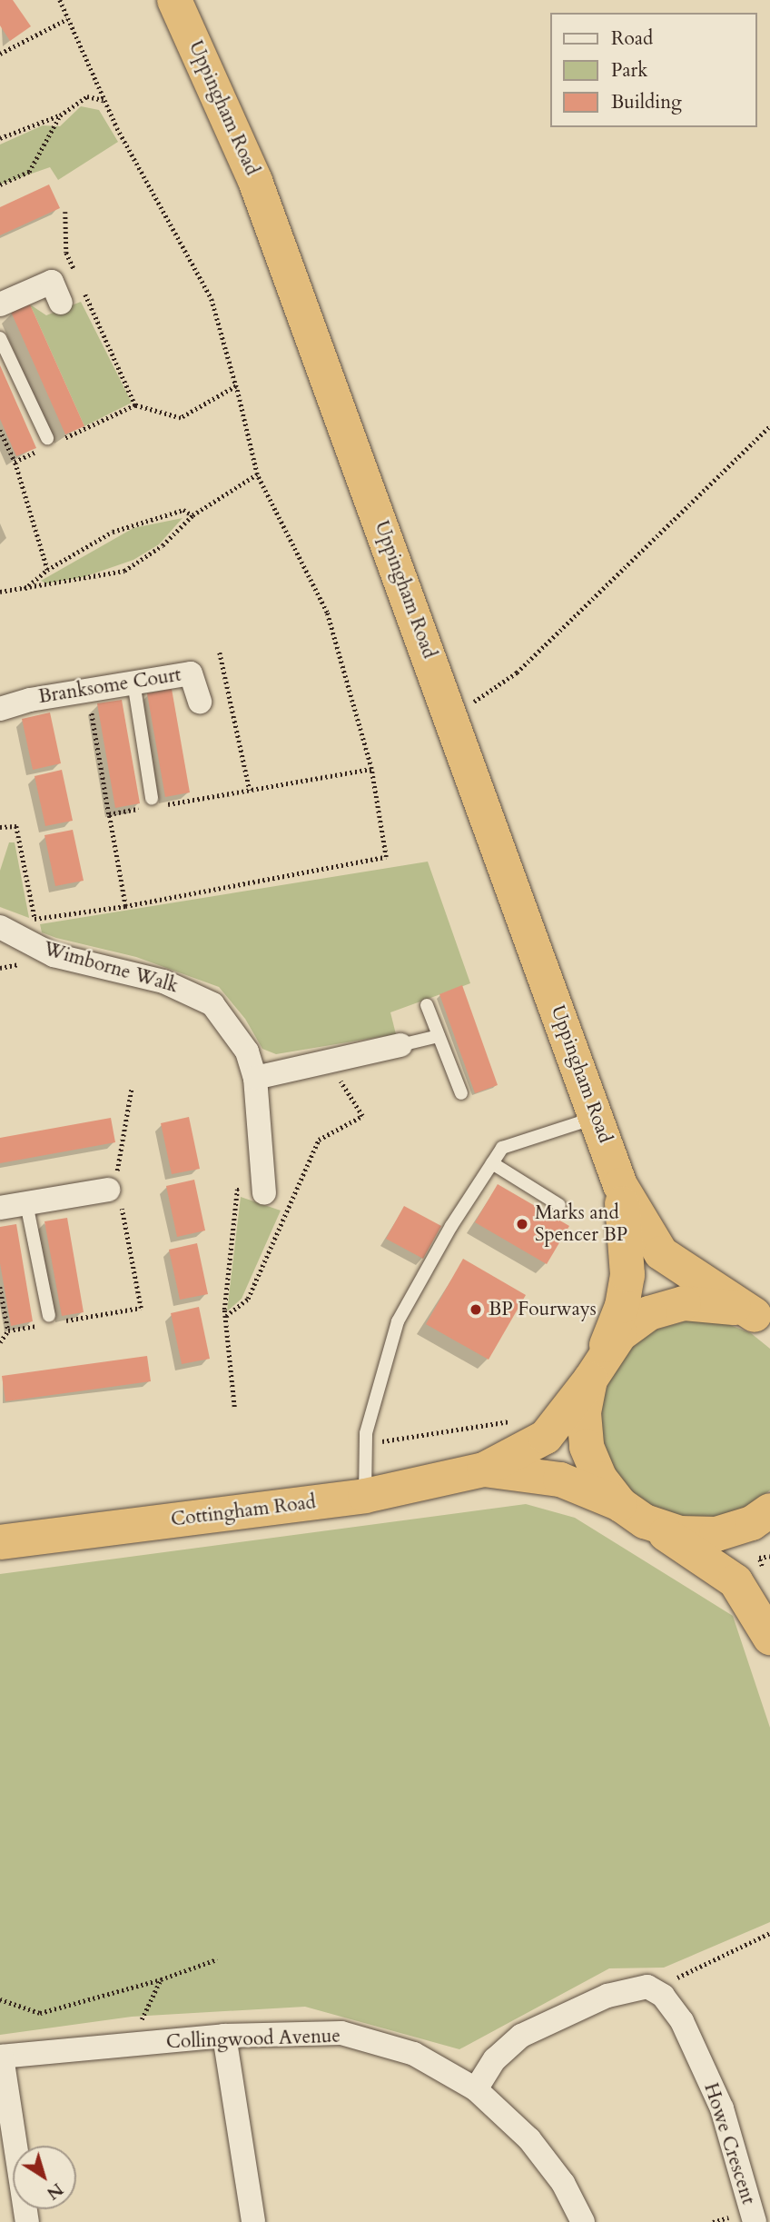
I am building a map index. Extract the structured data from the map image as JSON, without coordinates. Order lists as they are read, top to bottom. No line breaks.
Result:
{"streets":{"highway":["Uppingham Road","Cottingham Road"],"street":["Branksome Court","Wimborne Walk","Collingwood Avenue","Howe Crescent"]},"crossings":[["Uppingham Road","Cottingham Road"]],"places":["Marks and Spencer BP","BP Fourways"],"legend":["Road","Park","Building"],"north":"bottom right"}
